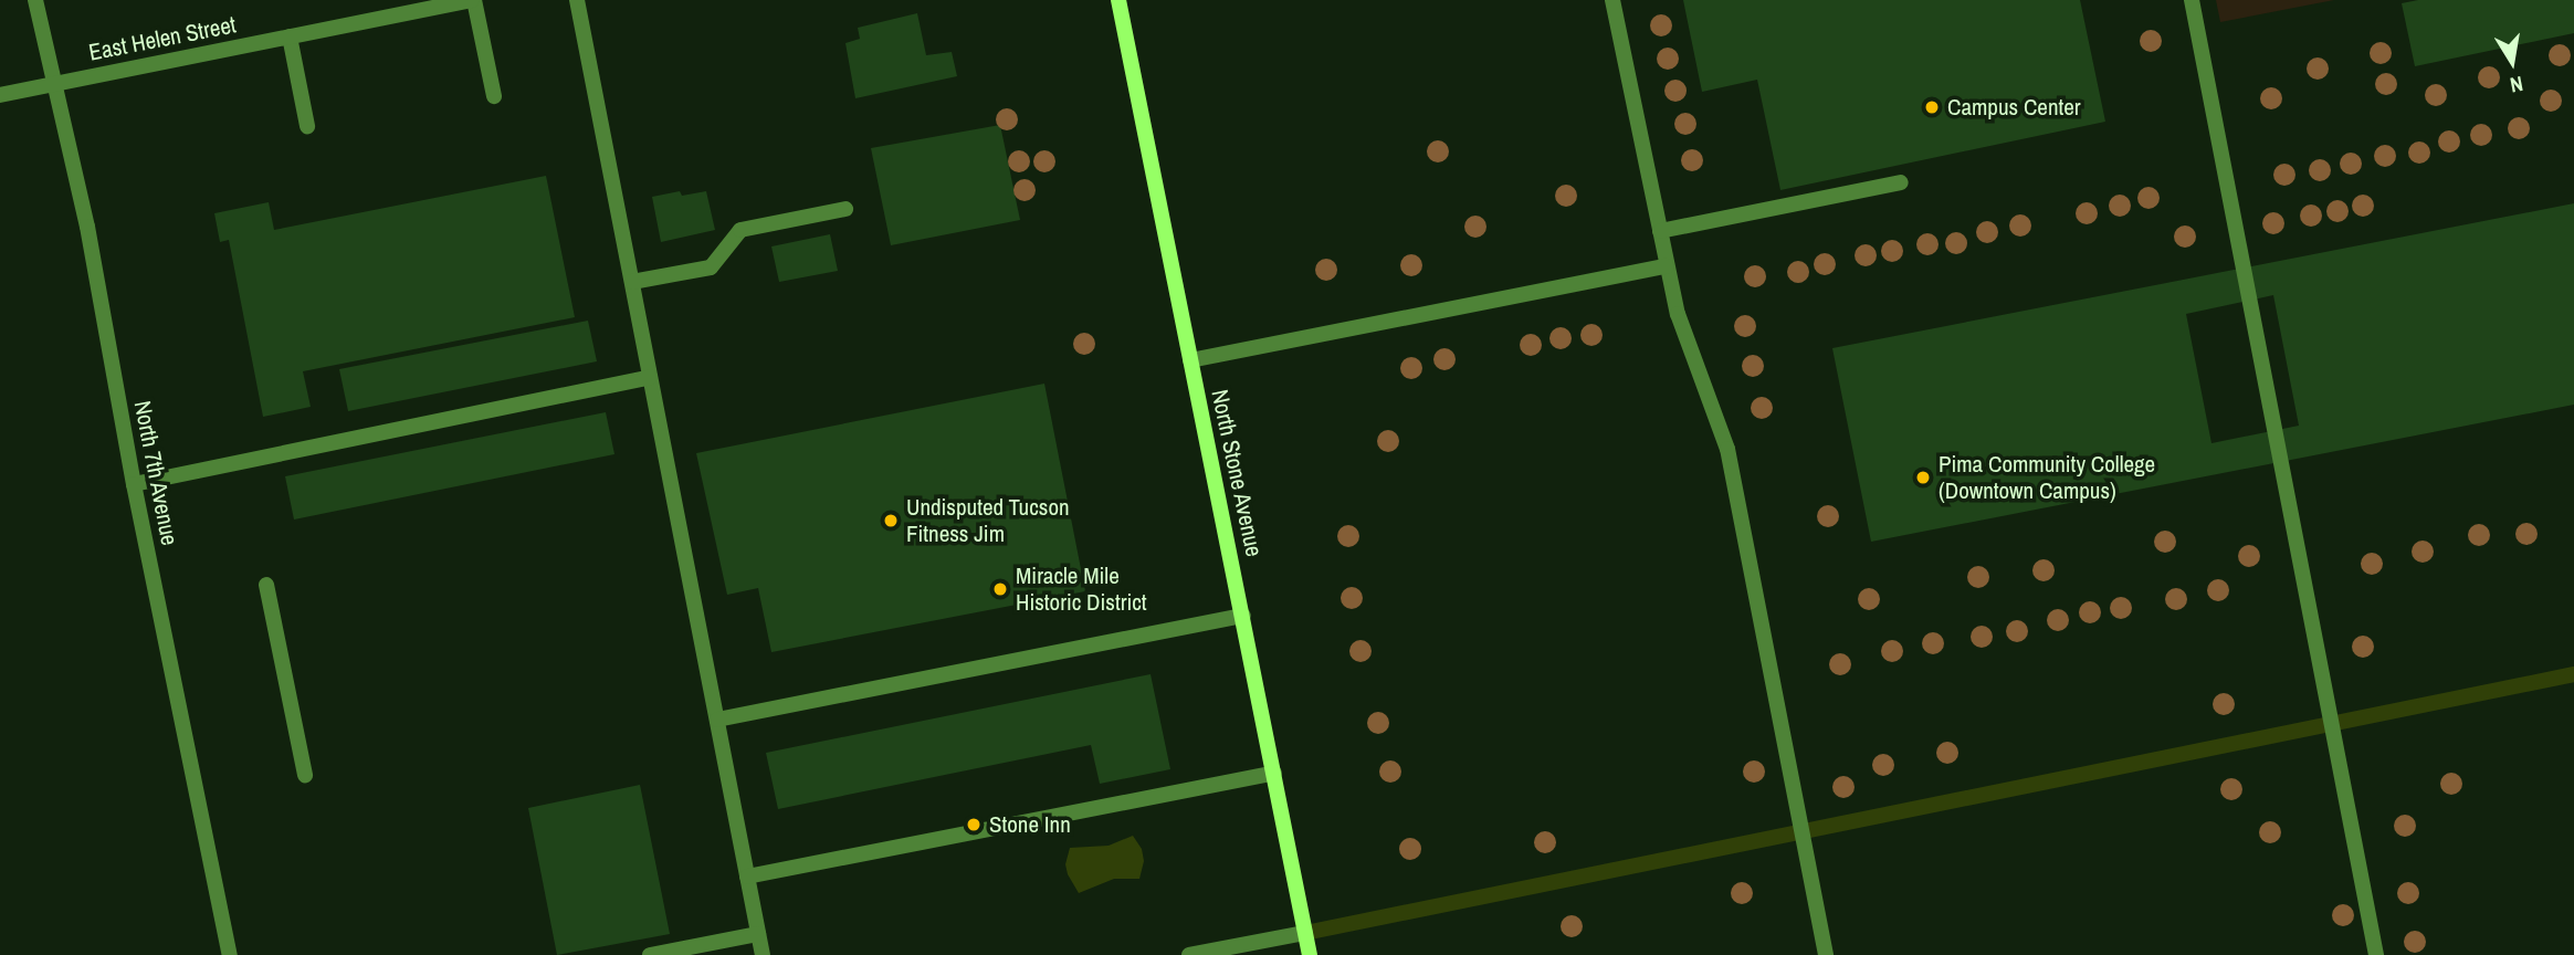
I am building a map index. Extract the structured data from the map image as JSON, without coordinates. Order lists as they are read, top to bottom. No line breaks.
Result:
{"streets":{"main road":["North Stone Avenue"],"street":["East Helen Street","North 7th Avenue"]},"crossings":[["East Helen Street","North 7th Avenue"]],"places":["Campus Center","Pima Community College (Downtown Campus)","Undisputed Tucson Fitness Jim","Miracle Mile Historic District","Stone Inn"],"north":"bottom"}
